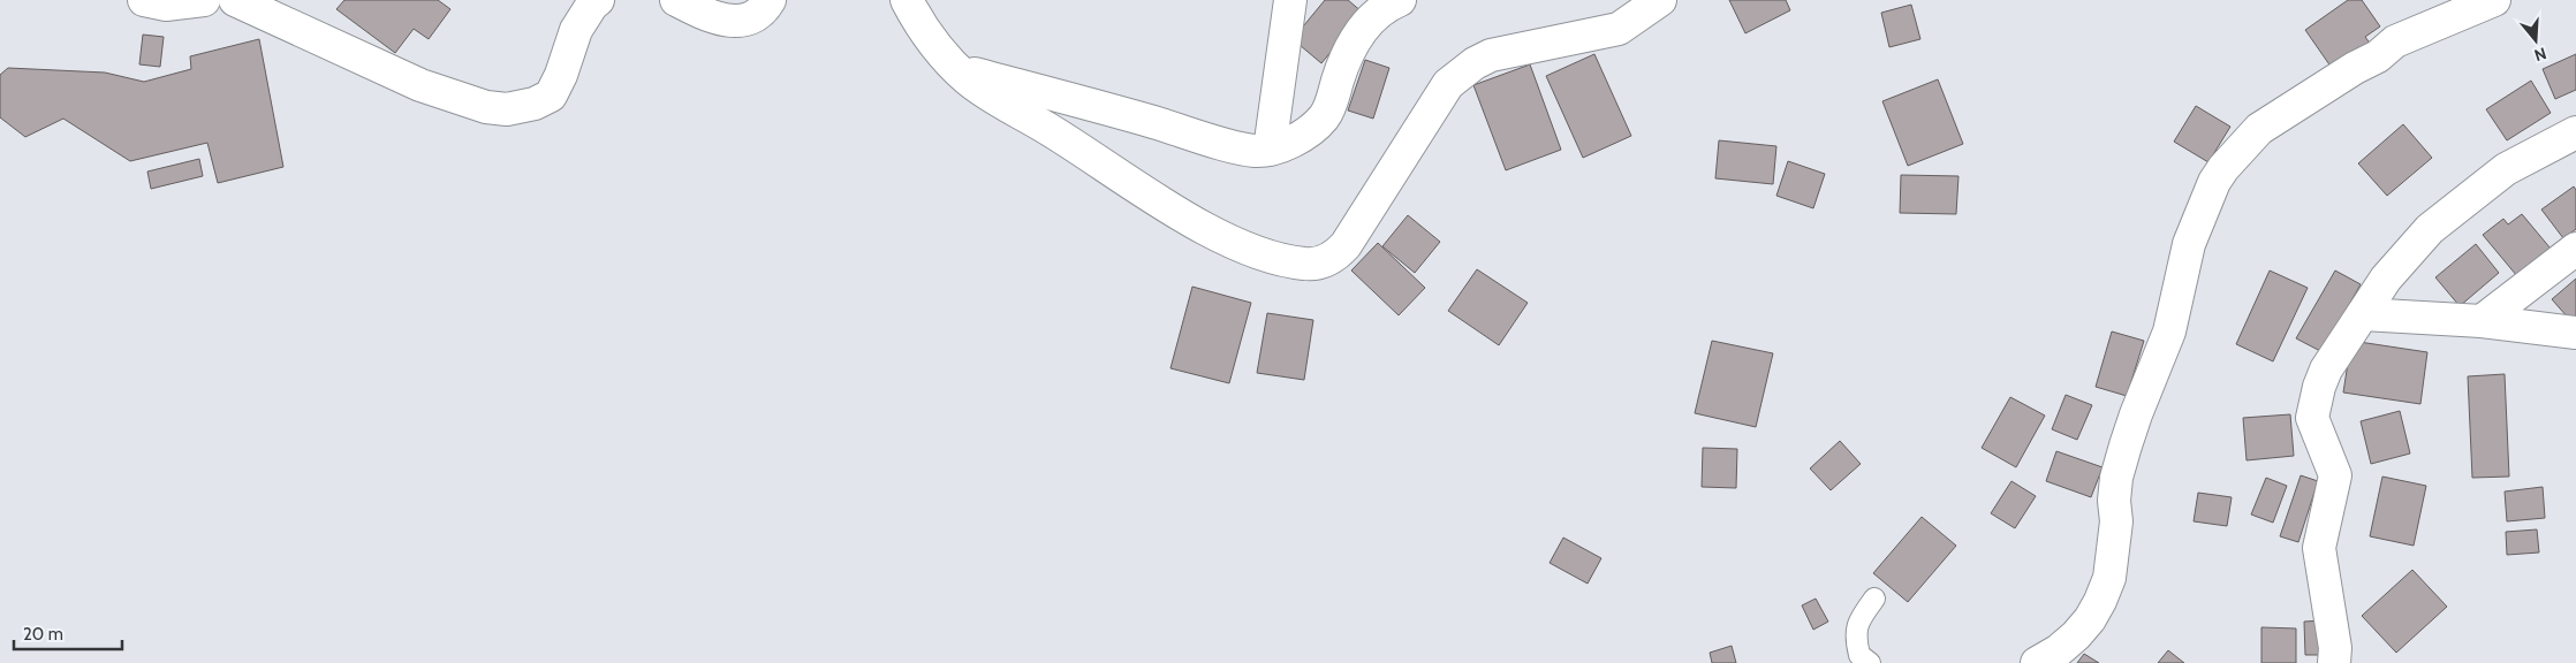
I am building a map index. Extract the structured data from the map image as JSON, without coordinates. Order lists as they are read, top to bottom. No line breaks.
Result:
{"scale_bar":"20 m","north":"bottom"}
